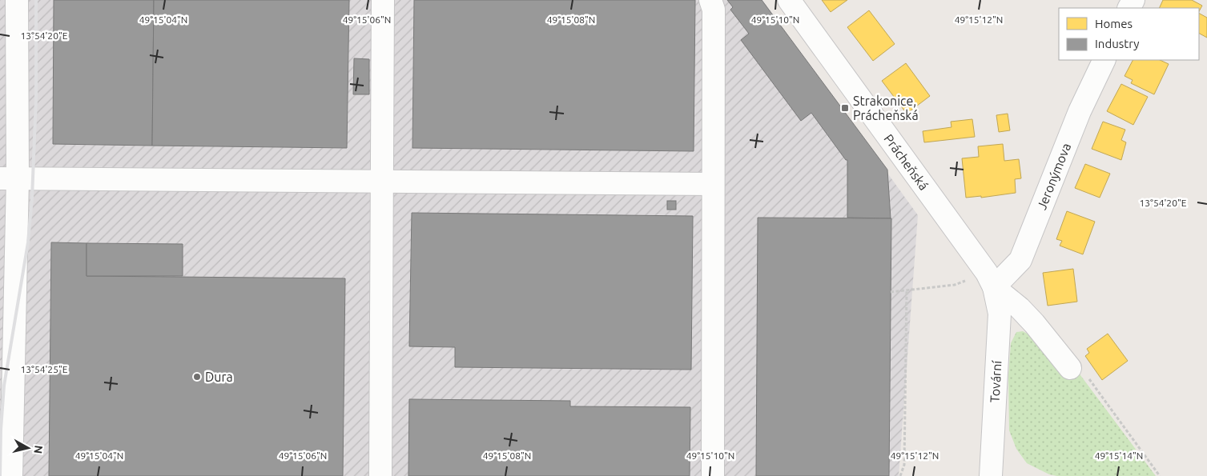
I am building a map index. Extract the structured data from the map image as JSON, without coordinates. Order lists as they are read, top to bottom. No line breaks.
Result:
{"streets":{"street":["Prácheňská","Jeronýmova","Tovární"]},"crossings":[["Prácheňská","Jeronýmova"],["Prácheňská","Tovární"],["Jeronýmova","Tovární"]],"places":{"transit":["Strakonice, Prácheňská"],"other":["Dura"]},"legend":["Homes","Industry"],"north":"right","coordinates":["49°15'04\"N","49°15'06\"N","49°15'08\"N","49°15'10\"N","49°15'12\"N","13°54'20\"E","13°54'25\"E","49°15'14\"N"]}
